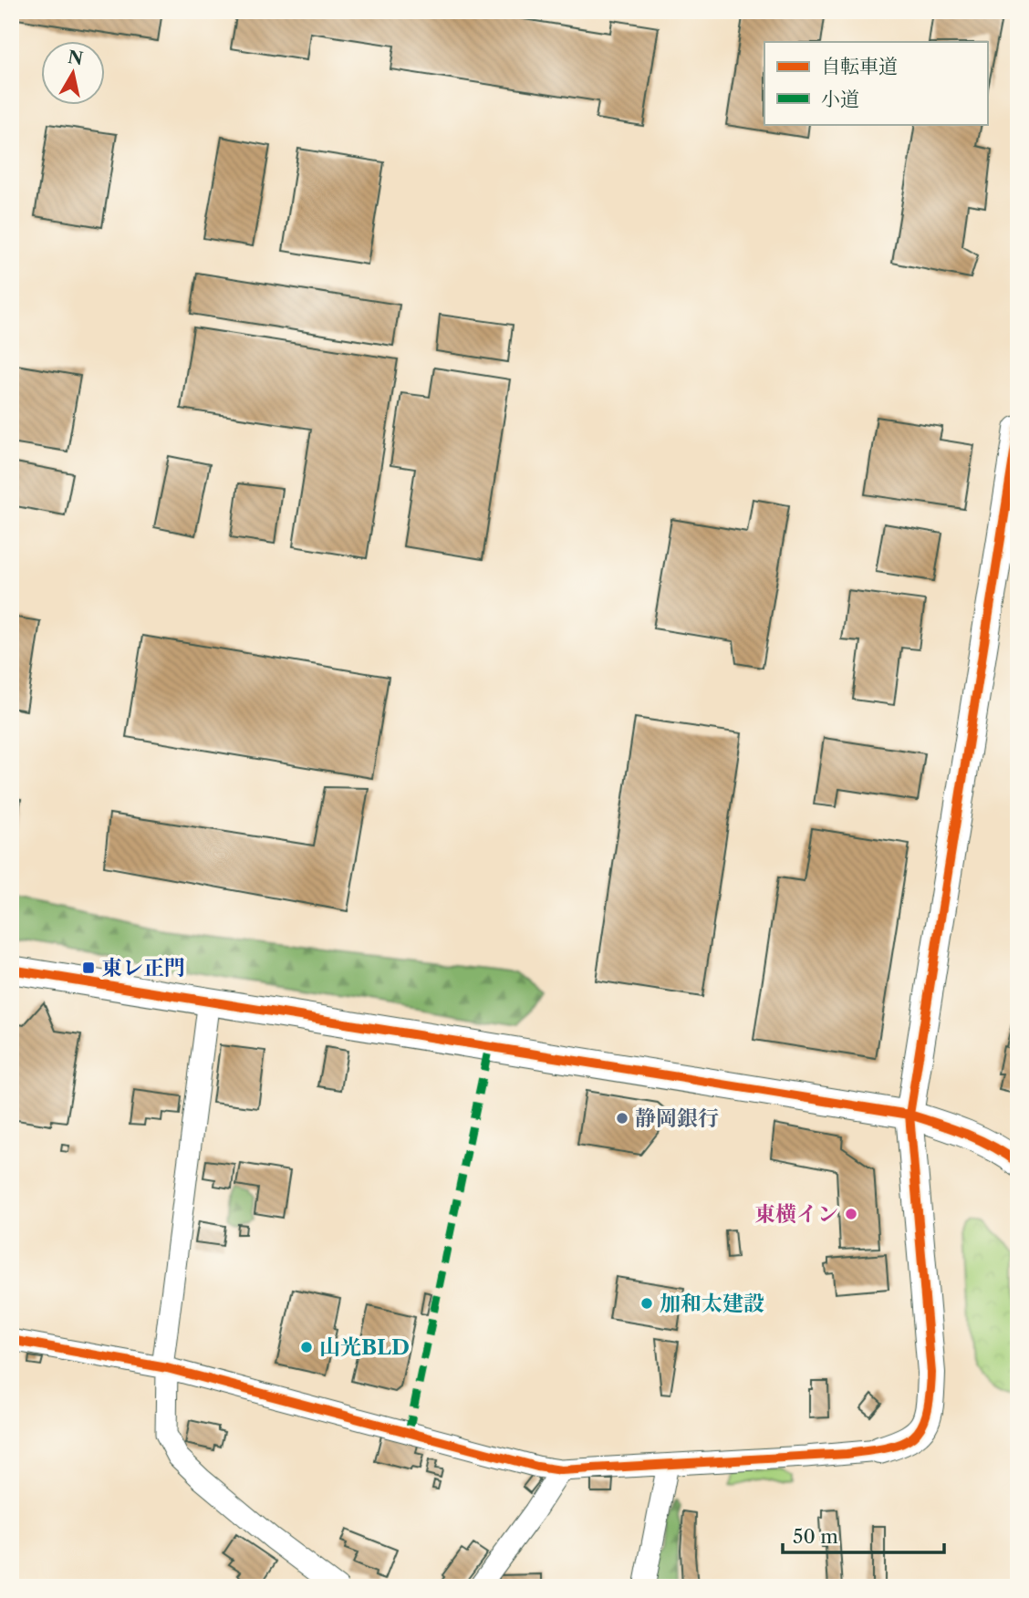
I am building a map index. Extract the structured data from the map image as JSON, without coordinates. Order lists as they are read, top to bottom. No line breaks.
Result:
{"places":{"transit":["東レ正門"],"other":["静岡銀行","東横イン","加和太建設","山光BLD"]},"legend":["自転車道","小道"],"scale_bar":"50 m","north":"top"}
